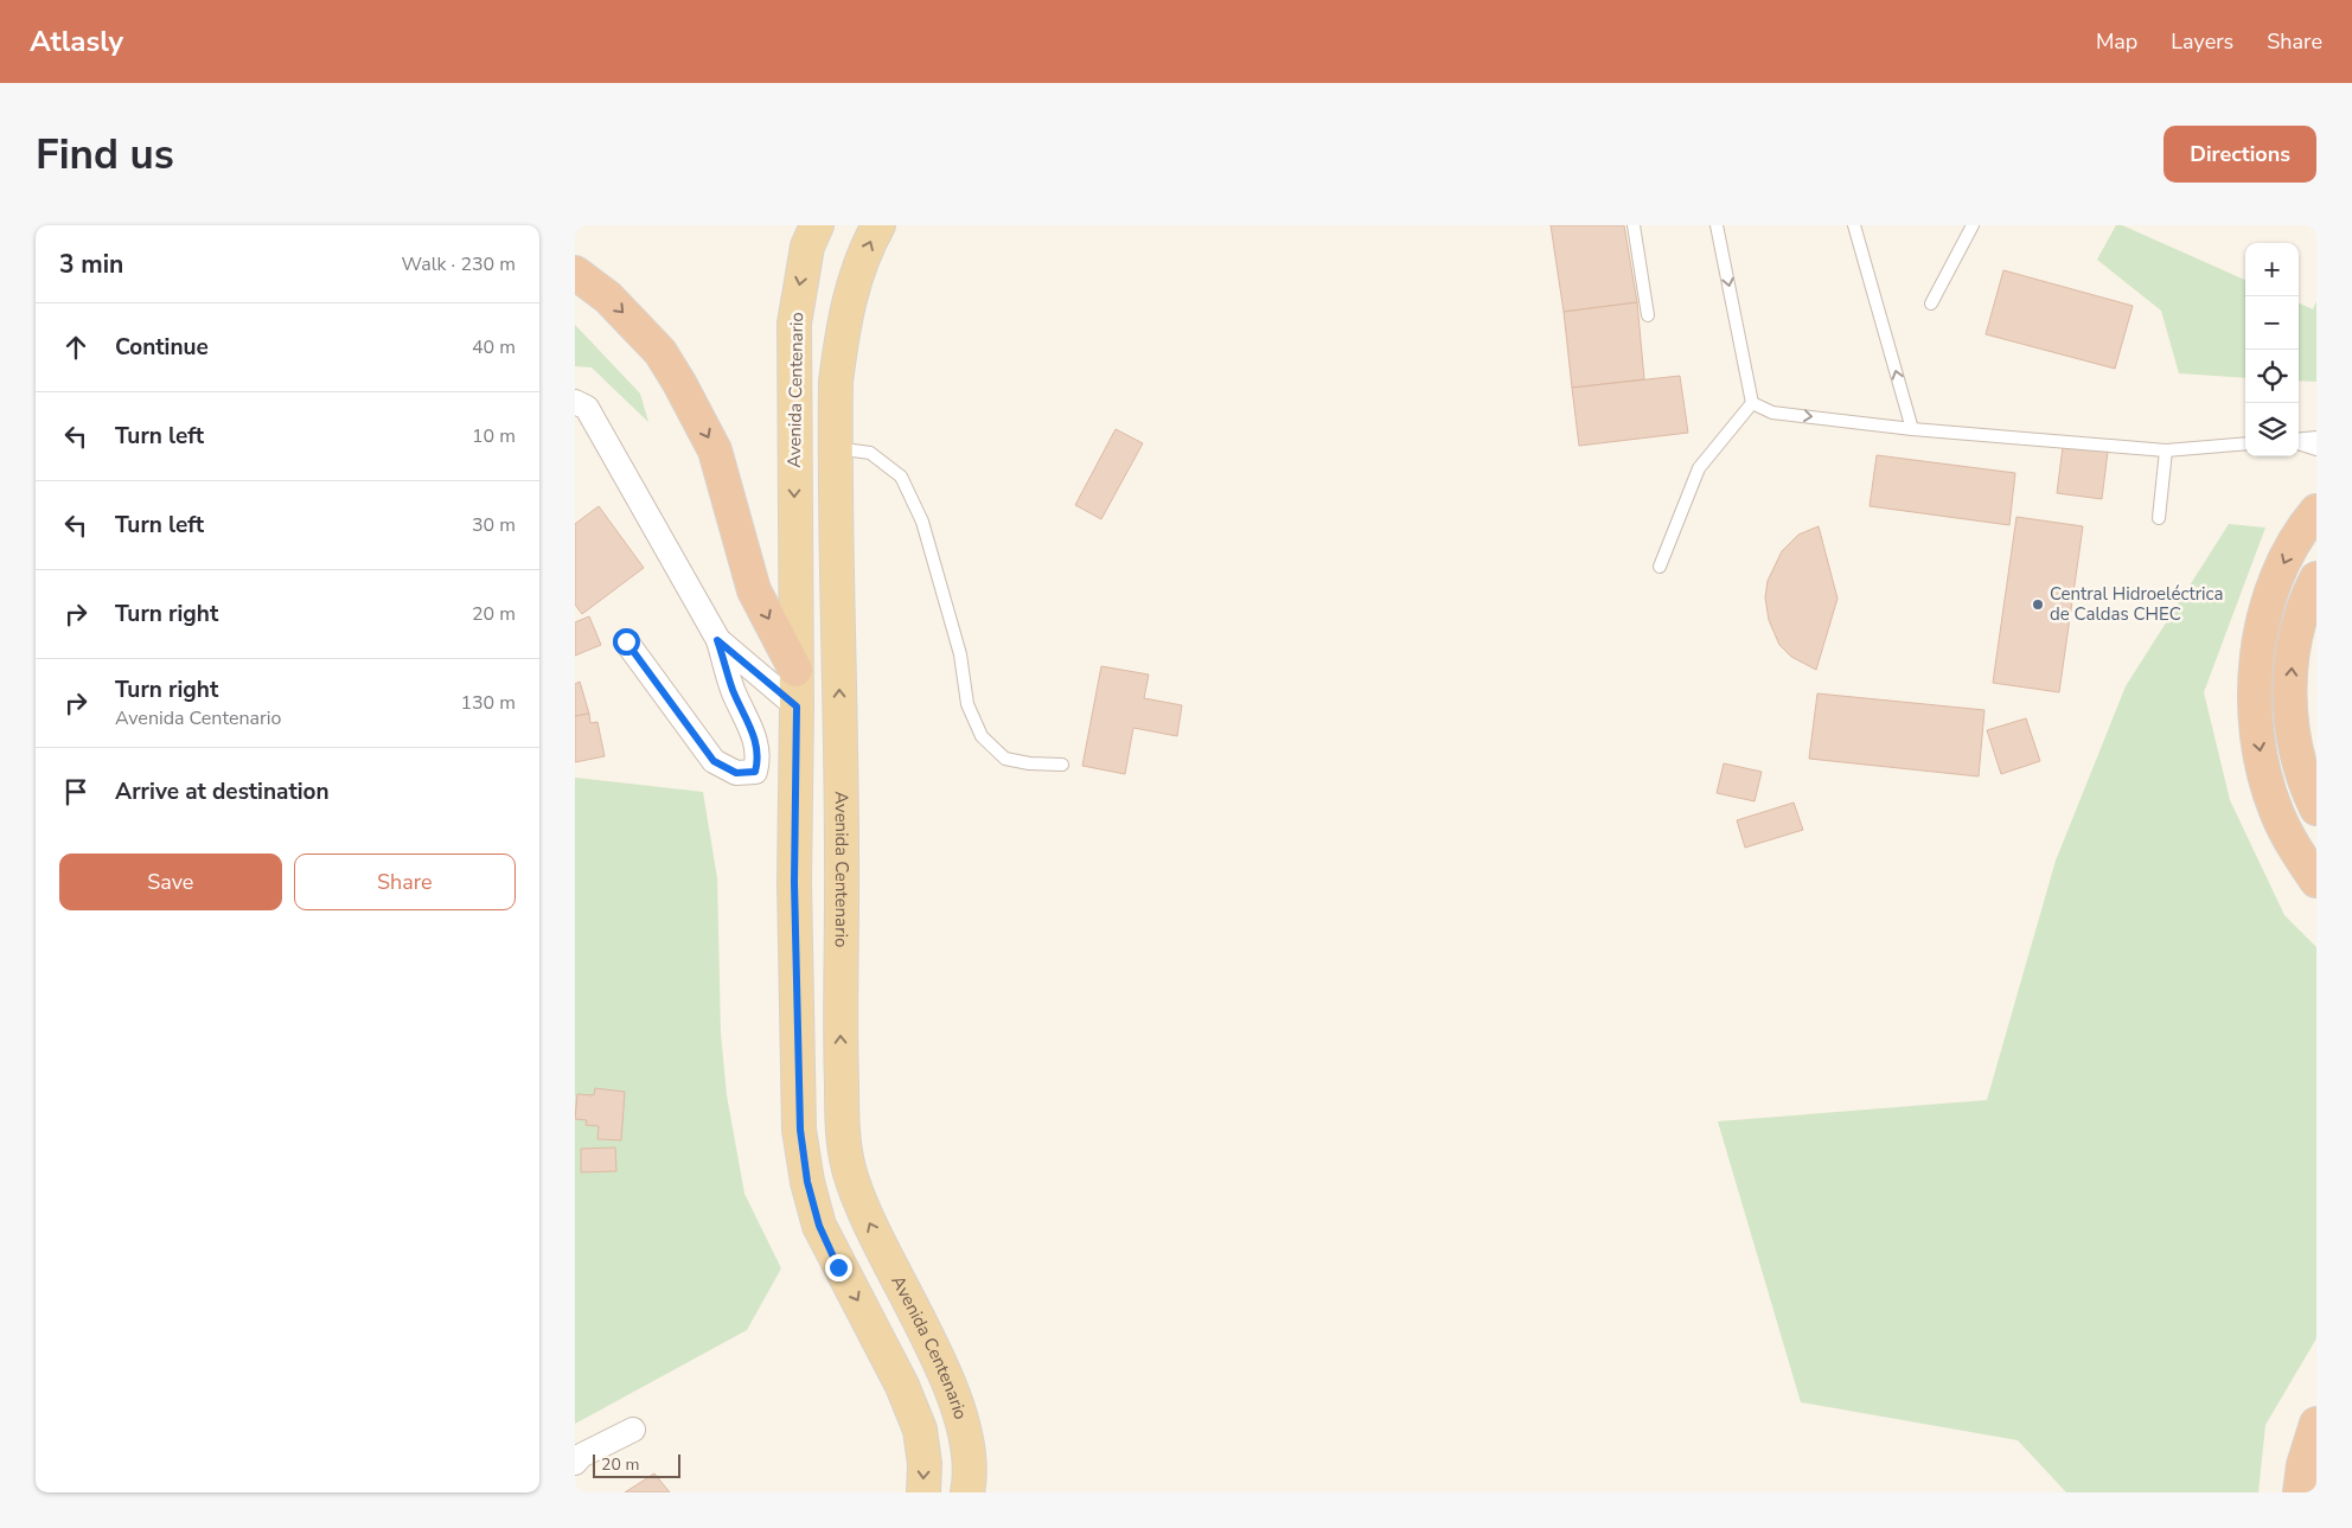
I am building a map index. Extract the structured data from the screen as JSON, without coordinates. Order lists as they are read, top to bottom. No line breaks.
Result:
{"streets":{"main road":["Avenida Centenario"]},"places":["Central Hidroeléctrica de Caldas CHEC"],"scale_bar":"20 m","page":{"header":"Atlasly","nav":["Map","Layers","Share"],"buttons":["Directions",["Save","Share"]],"title":"Find us","heading":["3 min","Walk · 230 m"],"map_buttons":["+","−"],"list":[["Continue","40 m"],["Turn left","10 m"],["Turn left","30 m"],["Turn right","20 m"],["Turn right","Avenida Centenario","130 m"],"Arrive at destination"],"scale":"20 m"}}
